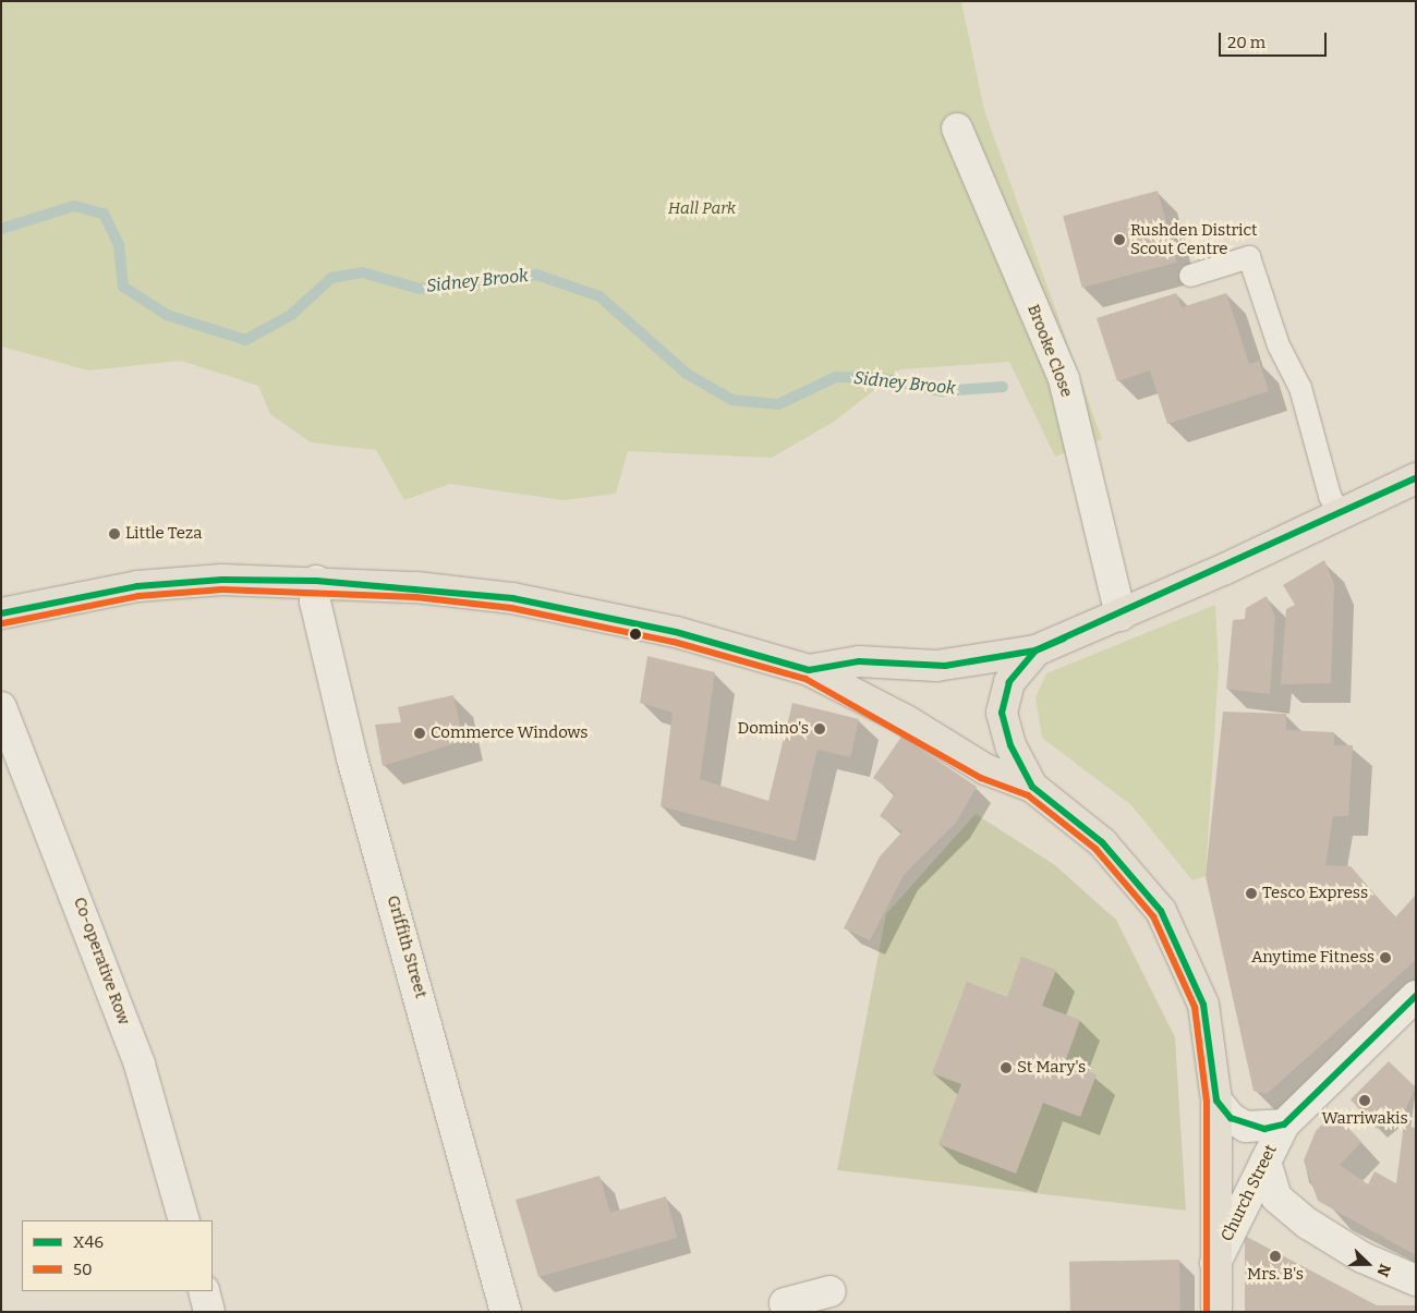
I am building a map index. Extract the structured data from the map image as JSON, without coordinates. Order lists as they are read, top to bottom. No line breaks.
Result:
{"streets":{"street":["Brooke Close","Griffith Street","Co-operative Row","Church Street"]},"water":["Sidney Brook"],"parks":["Hall Park"],"places":["Rushden District Scout Centre","Little Teza","Domino's","Commerce Windows","Tesco Express","Anytime Fitness","St Mary's","Warriwakis","Mrs. B's"],"lines":["transit line X46","transit line 50"],"legend":["X46","50"],"scale_bar":"20 m","north":"right"}
